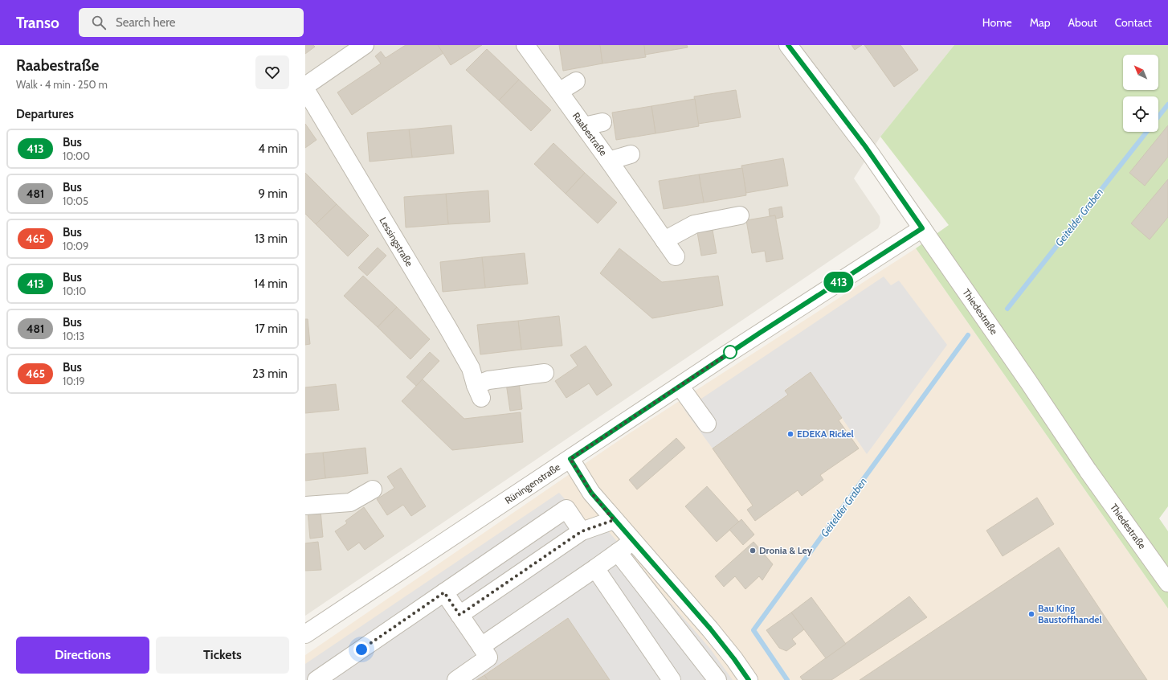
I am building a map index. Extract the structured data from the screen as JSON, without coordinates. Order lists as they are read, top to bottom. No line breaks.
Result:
{"streets":{"street":["Raabestraße","Lessingstraße","Thiedestraße","Rüningenstraße"]},"crossings":[["Thiedestraße","Rüningenstraße"]],"water":["Geitelder Graben"],"places":["EDEKA Rickel","Dronia & Ley","Bau King Baustoffhandel"],"lines":["bus line 413"],"north":"top left","page":{"header":"Transo","search":"Search here","nav":["Home","Map","About","Contact"],"heading":[["Raabestraße","Walk · 4 min · 250 m"],"Departures"],"on_map":"413","list":[{"mark":"413","name":"Bus","note":"10:00","value":"4 min"},{"mark":"481","name":"Bus","note":"10:05","value":"9 min"},{"mark":"465","name":"Bus","note":"10:09","value":"13 min"},{"mark":"413","name":"Bus","note":"10:10","value":"14 min"},{"mark":"481","name":"Bus","note":"10:13","value":"17 min"},{"mark":"465","name":"Bus","note":"10:19","value":"23 min"}],"buttons":["Directions","Tickets"]}}
